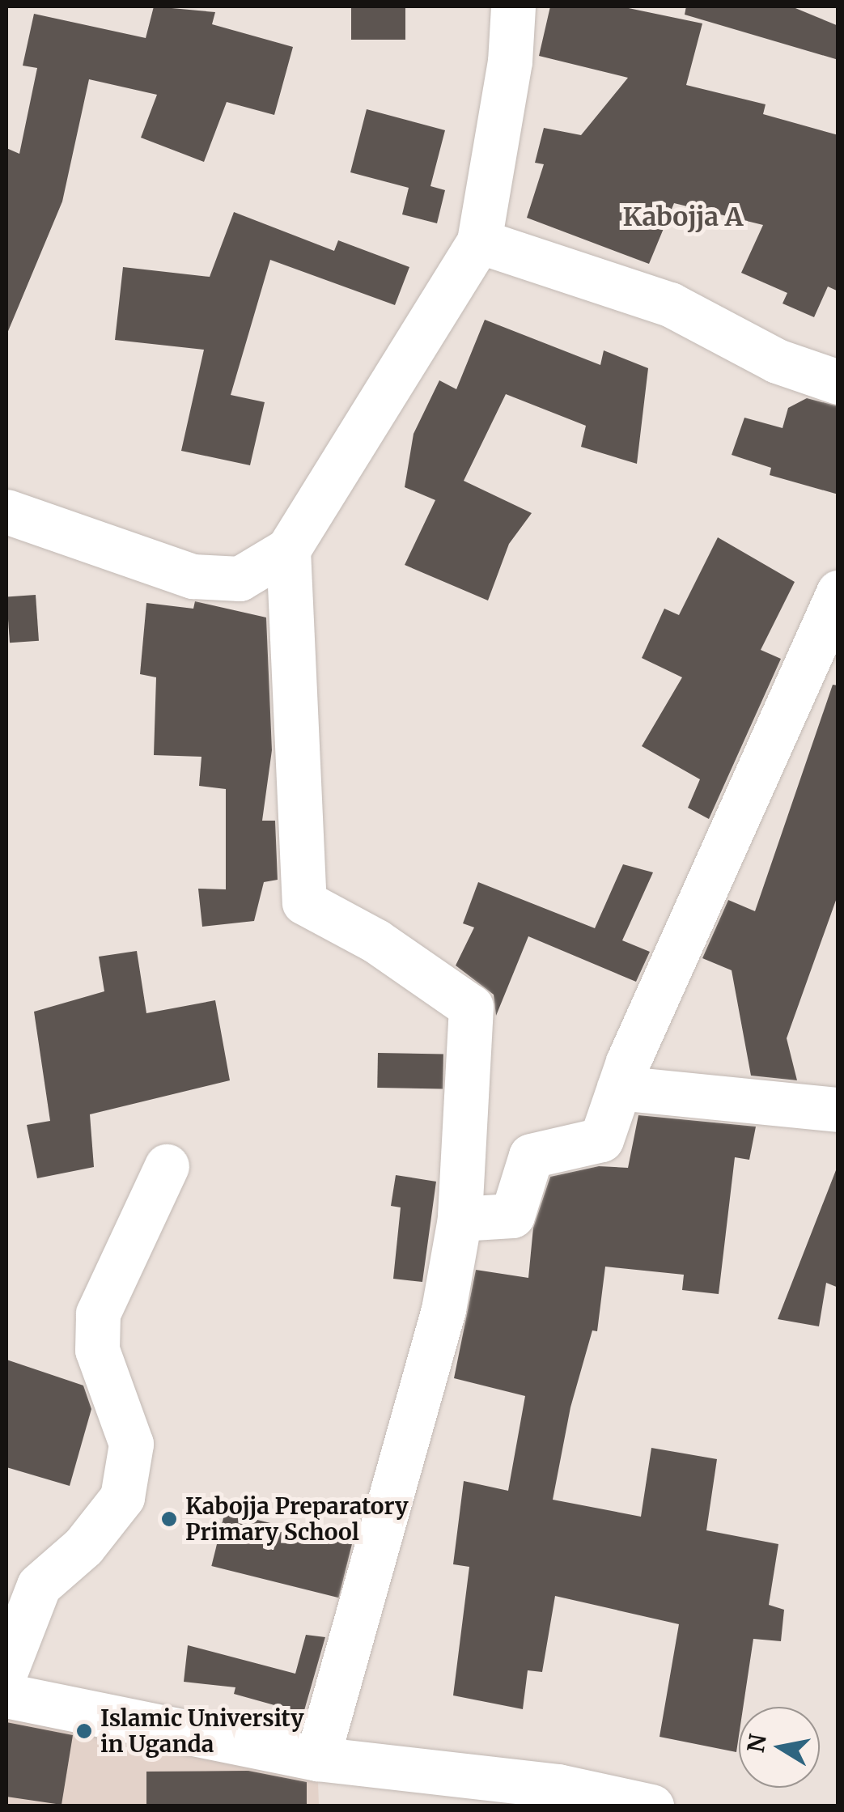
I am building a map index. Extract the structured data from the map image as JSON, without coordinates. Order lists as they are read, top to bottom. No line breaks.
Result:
{"districts":["Kabojja A"],"places":["Kabojja Preparatory Primary School","Islamic University in Uganda"],"north":"left"}
